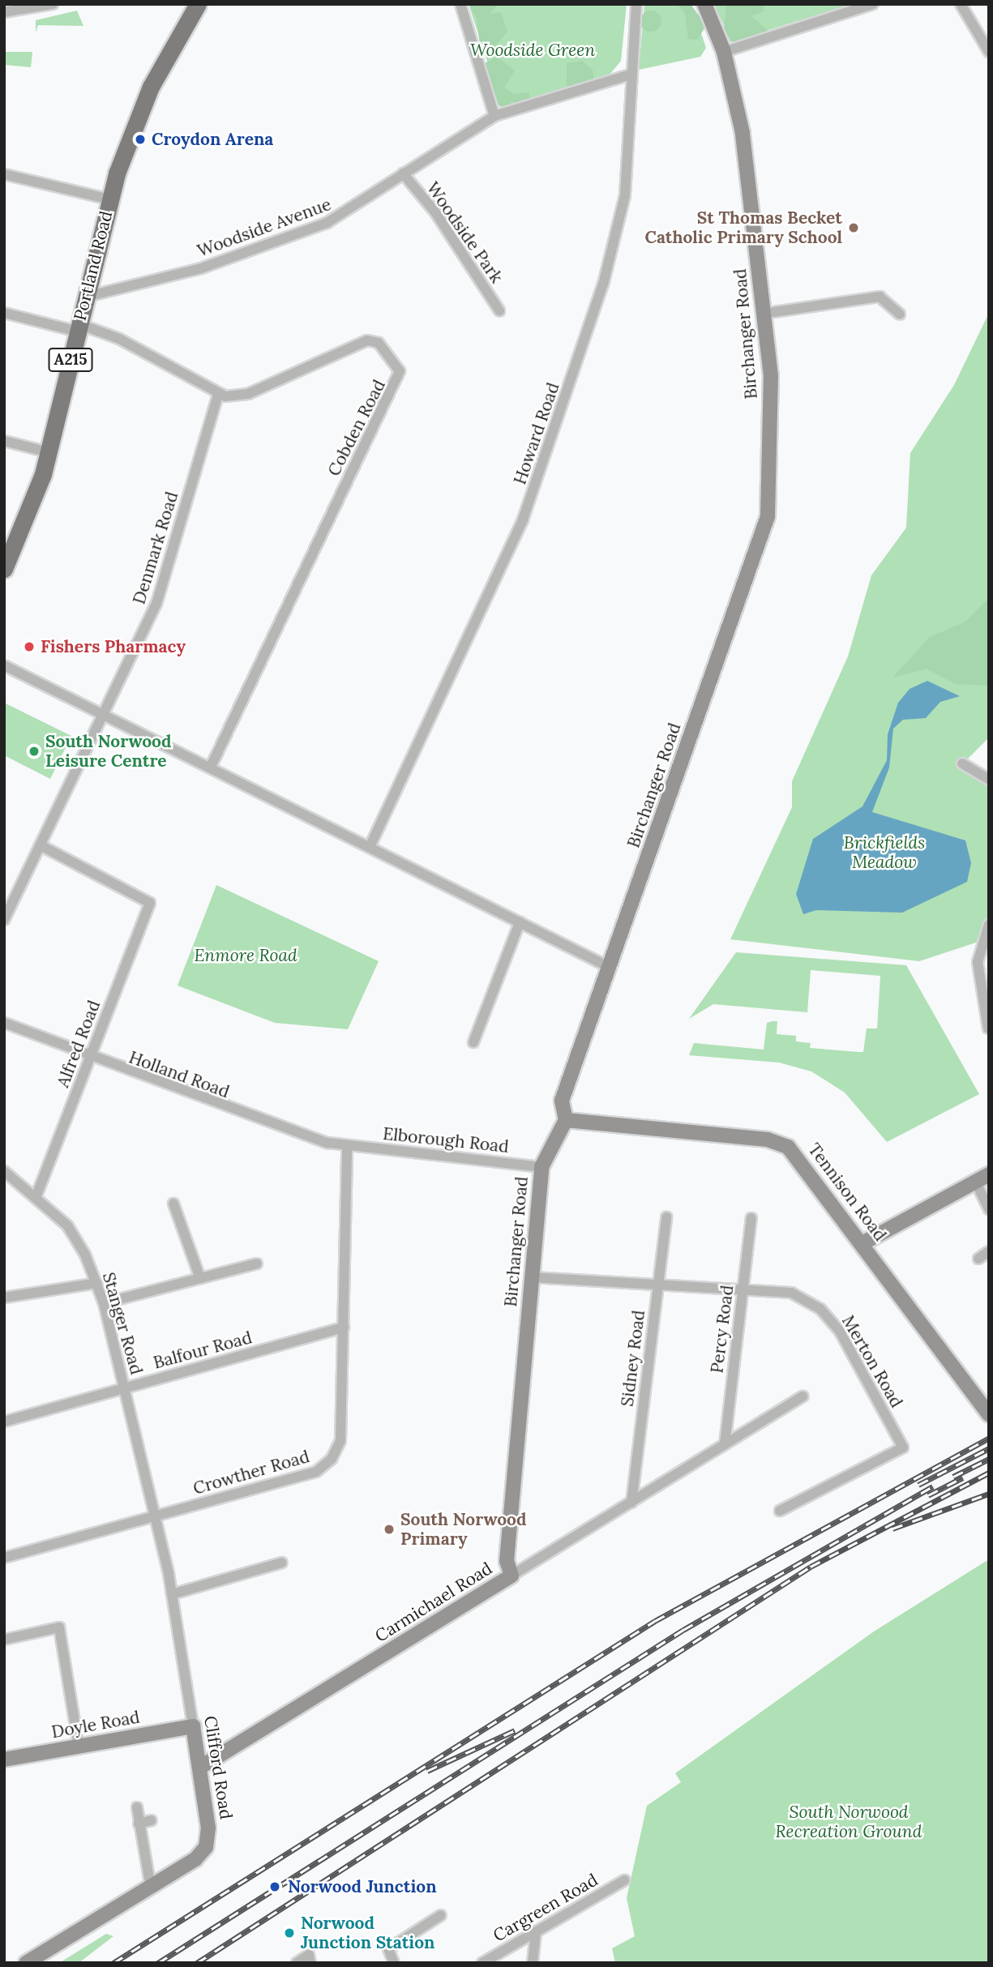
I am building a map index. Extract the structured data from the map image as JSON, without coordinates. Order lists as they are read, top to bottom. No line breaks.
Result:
{"streets":{"main road":["Portland Road","A215"],"street":["Woodside Avenue","Woodside Park","Birchanger Road","Cobden Road","Howard Road","Denmark Road","Alfred Road","Holland Road","Elborough Road","Tennison Road","Stanger Road","Percy Road","Balfour Road","Sidney Road","Merton Road","Crowther Road","Carmichael Road","Doyle Road","Clifford Road","Cargreen Road"]},"crossings":[["Woodside Avenue","Woodside Park"],["Woodside Avenue","Portland Road"],["Birchanger Road","Elborough Road"],["Birchanger Road","Tennison Road"],["Birchanger Road","Merton Road"],["Birchanger Road","Carmichael Road"],["Cobden Road","Denmark Road"],["Denmark Road","Alfred Road"],["Alfred Road","Holland Road"],["Alfred Road","Stanger Road"],["Holland Road","Elborough Road"],["Holland Road","Crowther Road"],["Elborough Road","Crowther Road"],["Stanger Road","Balfour Road"],["Stanger Road","Crowther Road"],["Stanger Road","Clifford Road"],["Percy Road","Merton Road"],["Percy Road","Carmichael Road"],["Balfour Road","Crowther Road"],["Sidney Road","Merton Road"],["Sidney Road","Carmichael Road"],["Crowther Road","Clifford Road"],["Carmichael Road","Clifford Road"],["Doyle Road","Clifford Road"]],"parks":["Woodside Green","Brickfields Meadow","Enmore Road","South Norwood Recreation Ground"],"places":["Croydon Arena","St Thomas Becket Catholic Primary School","Fishers Pharmacy","South Norwood Leisure Centre","South Norwood Primary","Norwood Junction","Norwood Junction Station"]}
